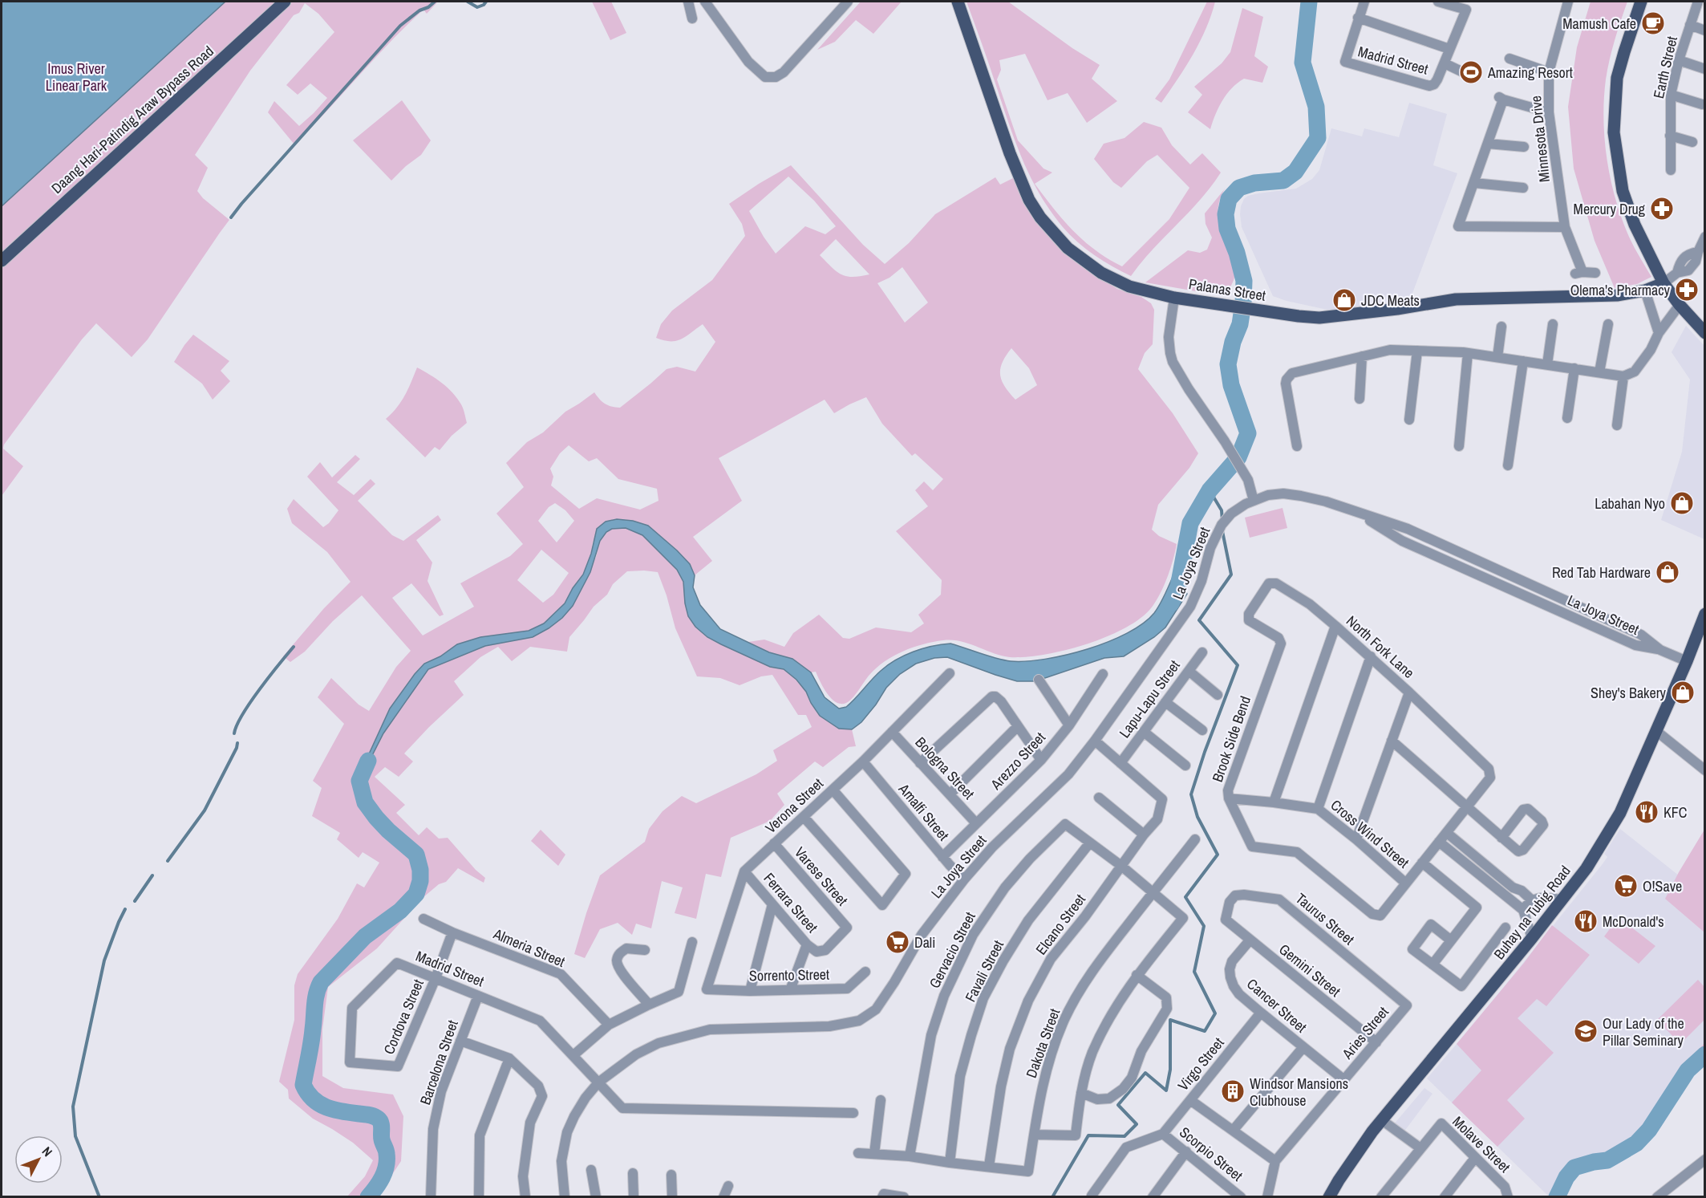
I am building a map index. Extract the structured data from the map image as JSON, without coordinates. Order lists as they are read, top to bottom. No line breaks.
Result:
{"streets":{"main road":["Daang Hari-Patindig Araw Bypass Road","Palanas Street","Buhay na Tubig Road"],"street":["Madrid Street","Earth Street","Minnesota Drive","La Joya Street","North Fork Lane","Lapu-Lapu Street","Brook Side Bend","Arezzo Street","Bologna Street","Verona Street","Amalfi Street","Cross Wind Street","Varese Street","Ferrara Street","Taurus Street","Elcano Street","Almeria Street","Gervacio Street","Gemini Street","Favali Street","Sorrento Street","Cancer Street","Cordova Street","Aries Street","Dakota Street","Barcelona Street","Virgo Street","Molave Street","Scorpio Street"]},"crossings":[["Madrid Street","La Joya Street"],["Madrid Street","Cordova Street"],["Madrid Street","Barcelona Street"],["La Joya Street","Amalfi Street"],["La Joya Street","Buhay na Tubig Road"],["La Joya Street","Elcano Street"],["North Fork Lane","Brook Side Bend"],["Lapu-Lapu Street","Elcano Street"],["Brook Side Bend","Cross Wind Street"],["Arezzo Street","Bologna Street"],["Arezzo Street","Amalfi Street"],["Bologna Street","Verona Street"],["Verona Street","Amalfi Street"],["Verona Street","Varese Street"],["Verona Street","Ferrara Street"],["Verona Street","Sorrento Street"],["Varese Street","Ferrara Street"],["Taurus Street","Gemini Street"],["Taurus Street","Aries Street"],["Elcano Street","Gervacio Street"],["Elcano Street","Dakota Street"],["Almeria Street","Cordova Street"],["Gervacio Street","Favali Street"],["Gervacio Street","Dakota Street"],["Gemini Street","Cancer Street"],["Gemini Street","Aries Street"],["Cancer Street","Aries Street"],["Cancer Street","Virgo Street"],["Virgo Street","Scorpio Street"]],"parks":["Imus River Linear Park"],"places":{"cafe":["Mamush Cafe"],"sports":["Amazing Resort"],"pharmacy":["Mercury Drug","Olema's Pharmacy"],"shop":["JDC Meats","Labahan Nyo","Red Tab Hardware","Shey's Bakery"],"restaurant":["KFC","McDonald's"],"supermarket":["O!Save","Dali"],"school or university":["Our Lady of the Pillar Seminary"],"building":["Windsor Mansions Clubhouse"]},"north":"top right"}
